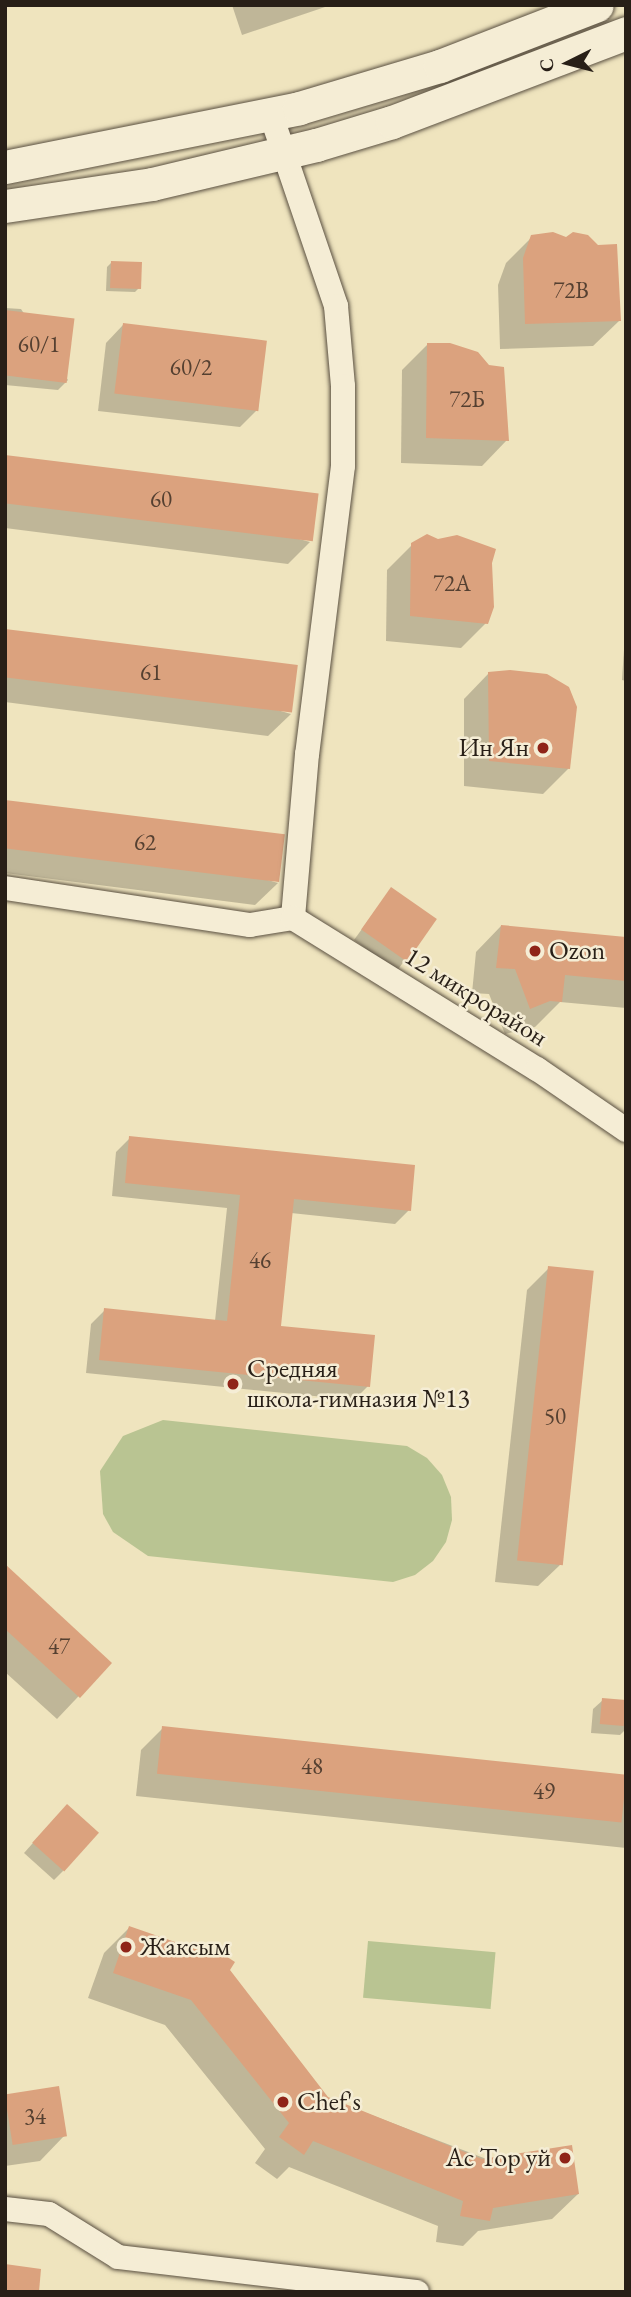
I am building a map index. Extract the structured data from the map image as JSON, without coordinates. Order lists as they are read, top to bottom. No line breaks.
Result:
{"streets":{"street":["12 микрорайон"]},"places":["Ин Ян","Ozon","Средняя школа-гимназия №13","Жаксым","Chef's","Ас Тор уй"],"house_numbers":["72В","60/1","60/2","72Б","60","72А","61","62","46","50","47","48","49","34"],"north":"left"}
